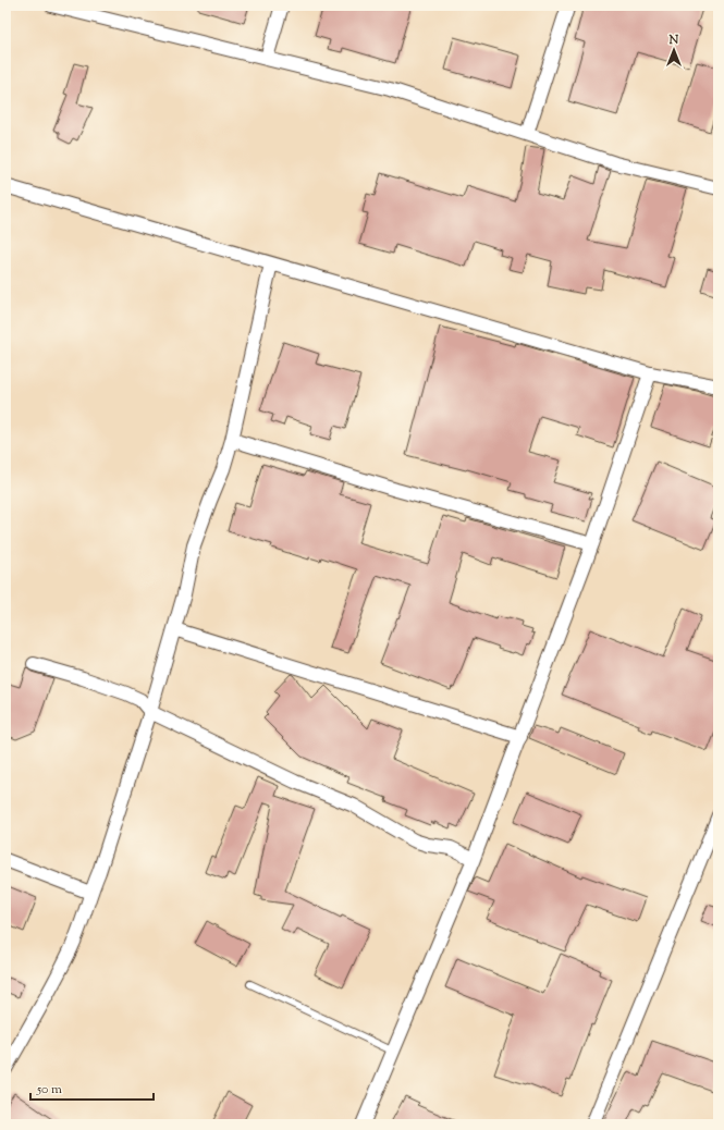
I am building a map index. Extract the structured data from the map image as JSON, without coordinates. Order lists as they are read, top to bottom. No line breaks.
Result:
{"scale_bar":"50 m","north":"top"}
